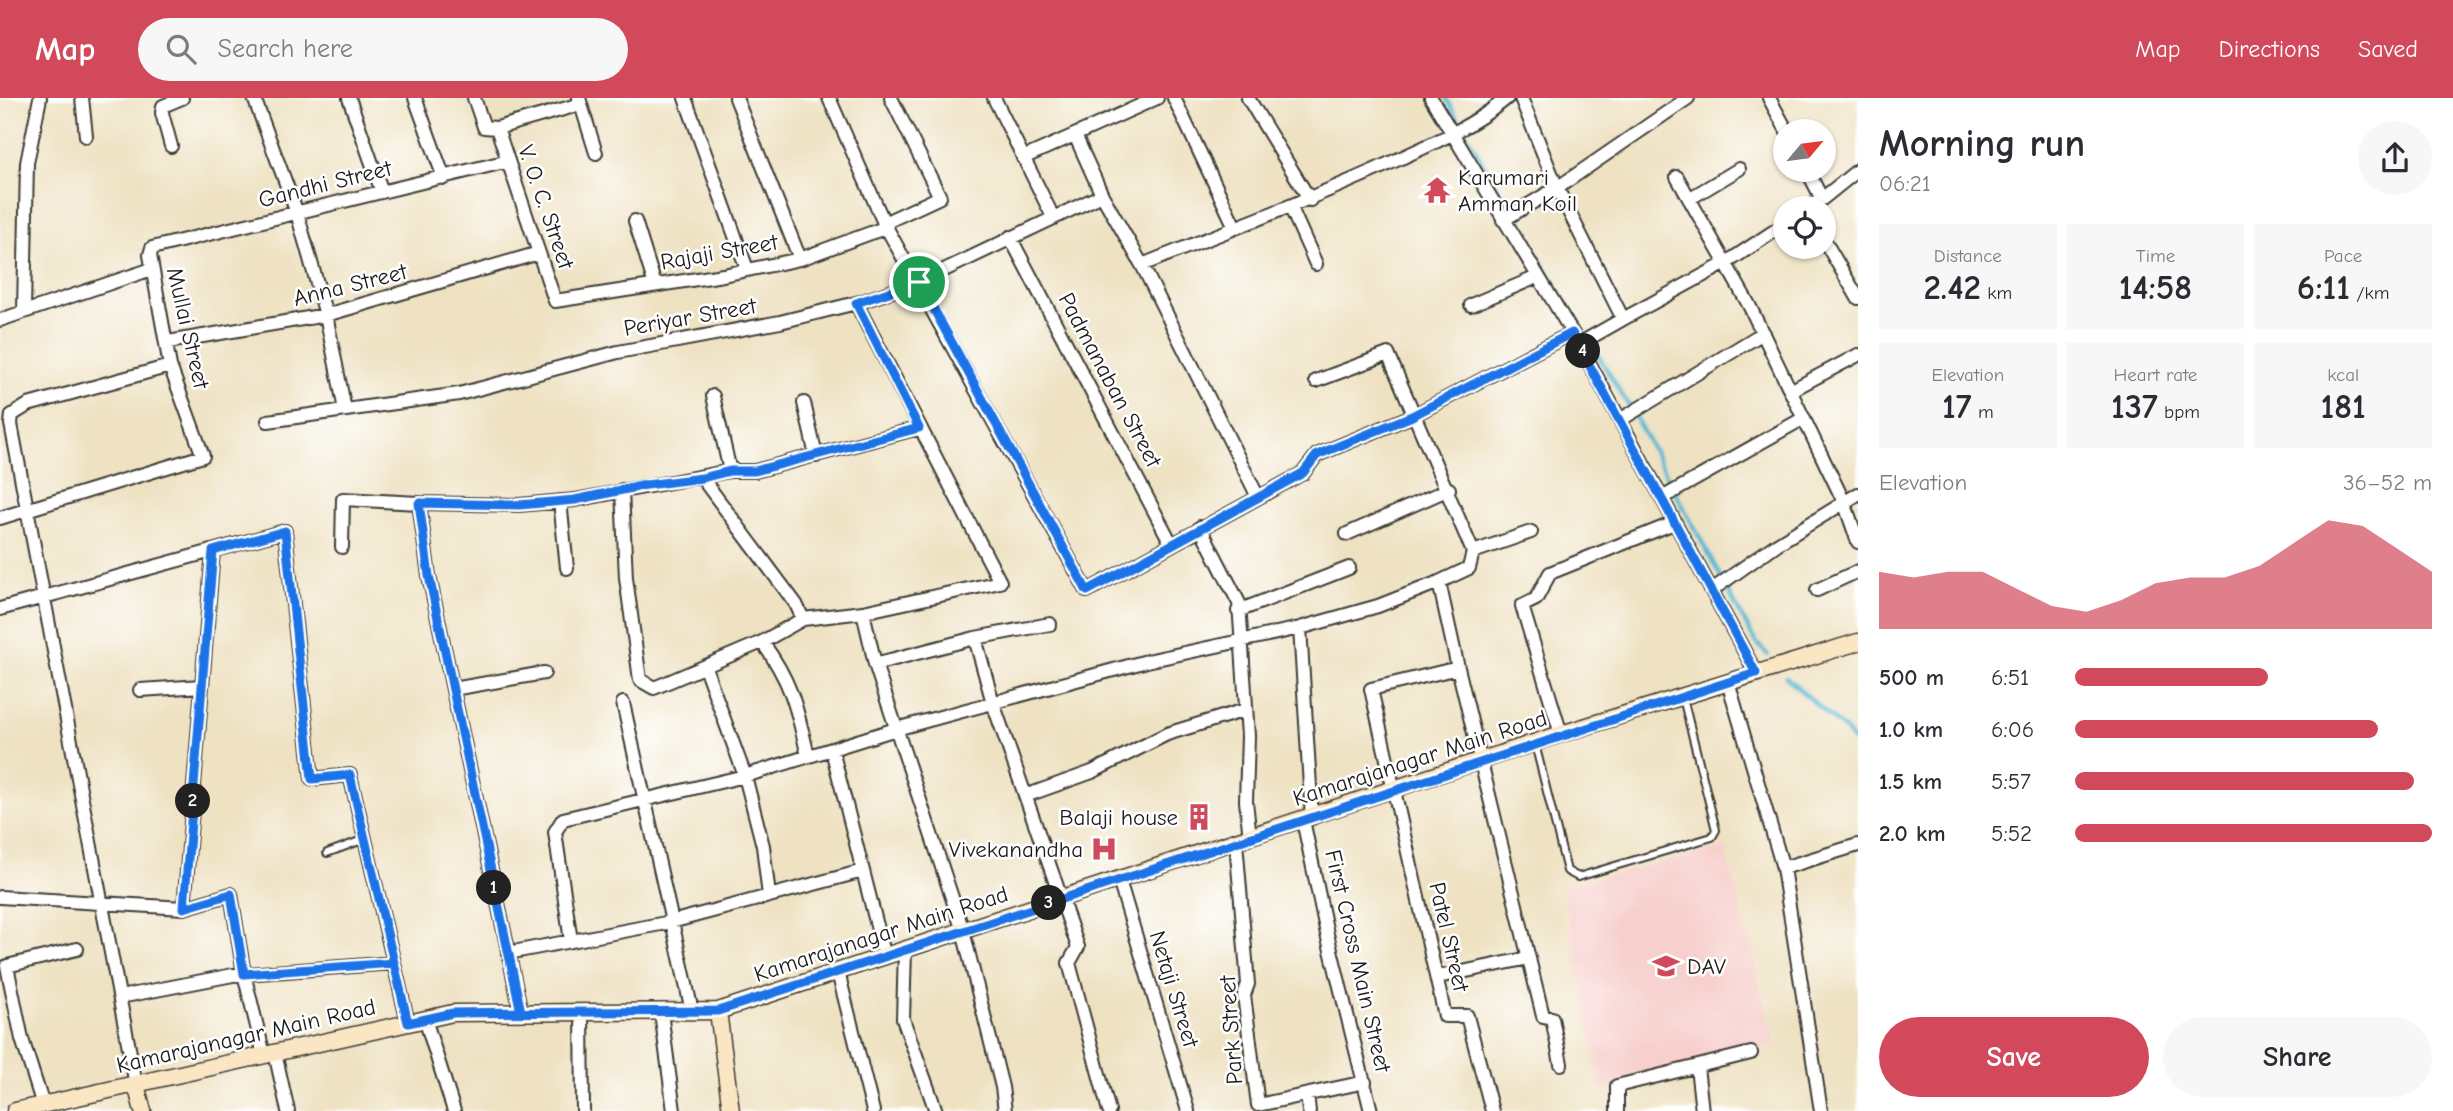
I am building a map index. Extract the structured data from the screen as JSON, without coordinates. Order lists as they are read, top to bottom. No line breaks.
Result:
{"streets":{"main road":["Kamarajanagar Main Road"],"street":["Gandhi Street","V. O. C. Street","Rajaji Street","Anna Street","Periyar Street","Mullai Street","Padmanaban Street","Patel Street","First Cross Main Street","Netaji Street","Park Street"]},"crossings":[["Gandhi Street","V. O. C. Street"],["Gandhi Street","Mullai Street"],["V. O. C. Street","Rajaji Street"],["V. O. C. Street","Anna Street"],["Anna Street","Mullai Street"],["Periyar Street","Padmanaban Street"],["Kamarajanagar Main Road","Patel Street"],["Kamarajanagar Main Road","First Cross Main Street"],["Kamarajanagar Main Road","Netaji Street"],["Kamarajanagar Main Road","Park Street"],["First Cross Main Street","Park Street"]],"places":{"temple":["Karumari Amman Koil"],"building":["Balaji house"],"hospital":["Vivekanandha"],"school or university":["DAV"]},"north":"top right","page":{"header":"Map","search":"Search here","nav":["Map","Directions","Saved"],"heading":["Morning run","06:21"],"stats":[["Distance","2.42 km"],["Time","14:58"],["Pace","6:11 /km"],["Elevation","17 m"],["Heart rate","137 bpm"],["kcal","181"]],"pins":["4","2","1","3"],"chart":["Elevation","36–52 m"],"list":[{"name":"500 m","note":"6:51"},{"name":"1.0 km","note":"6:06"},{"name":"1.5 km","note":"5:57"},{"name":"2.0 km","note":"5:52"}],"buttons":["Save","Share"]}}
